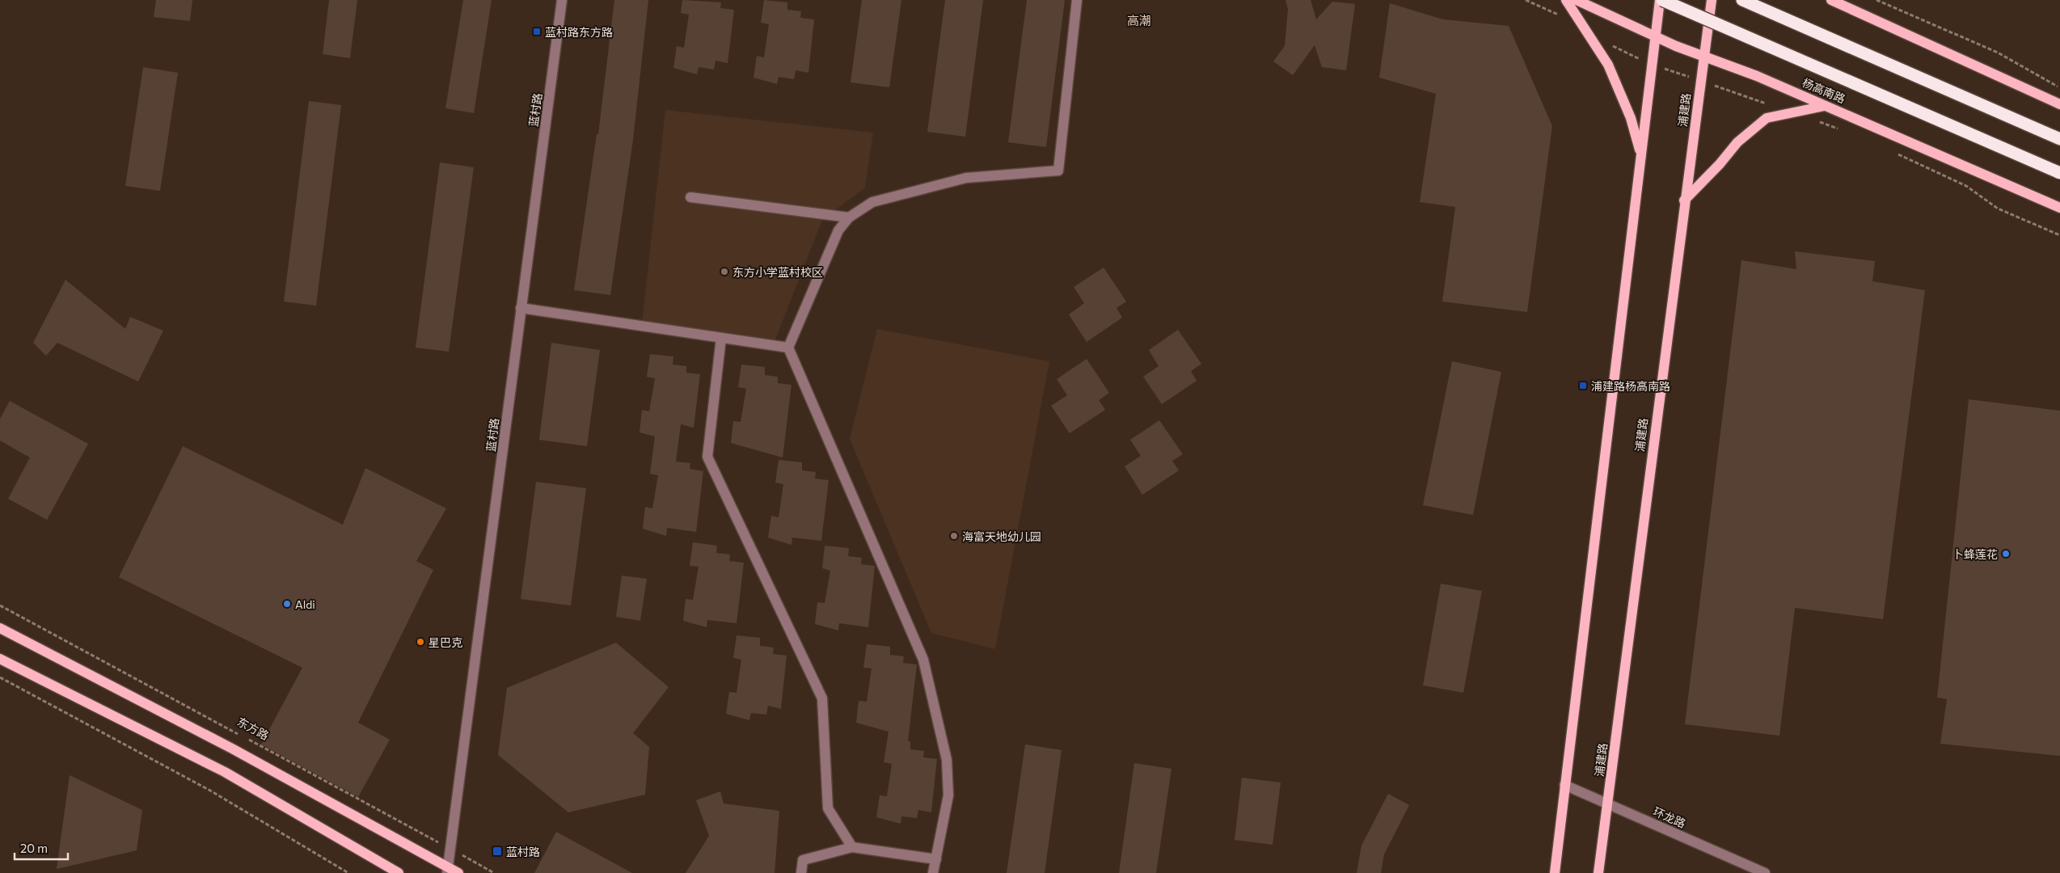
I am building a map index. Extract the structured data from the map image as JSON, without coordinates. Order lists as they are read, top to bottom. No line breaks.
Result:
{"streets":{"highway":["杨高南路"],"main road":["浦建路"],"street":["蓝村路","环龙路"],"path":["东方路"]},"crossings":[["杨高南路","浦建路"],["蓝村路","东方路"],["浦建路","环龙路"]],"districts":["高潮"],"places":{"transit":["蓝村路东方路","浦建路杨高南路","蓝村路"],"other":["东方小学蓝村校区","海富天地幼儿园","卜蜂莲花","Aldi","星巴克"]},"scale_bar":"20 m"}
